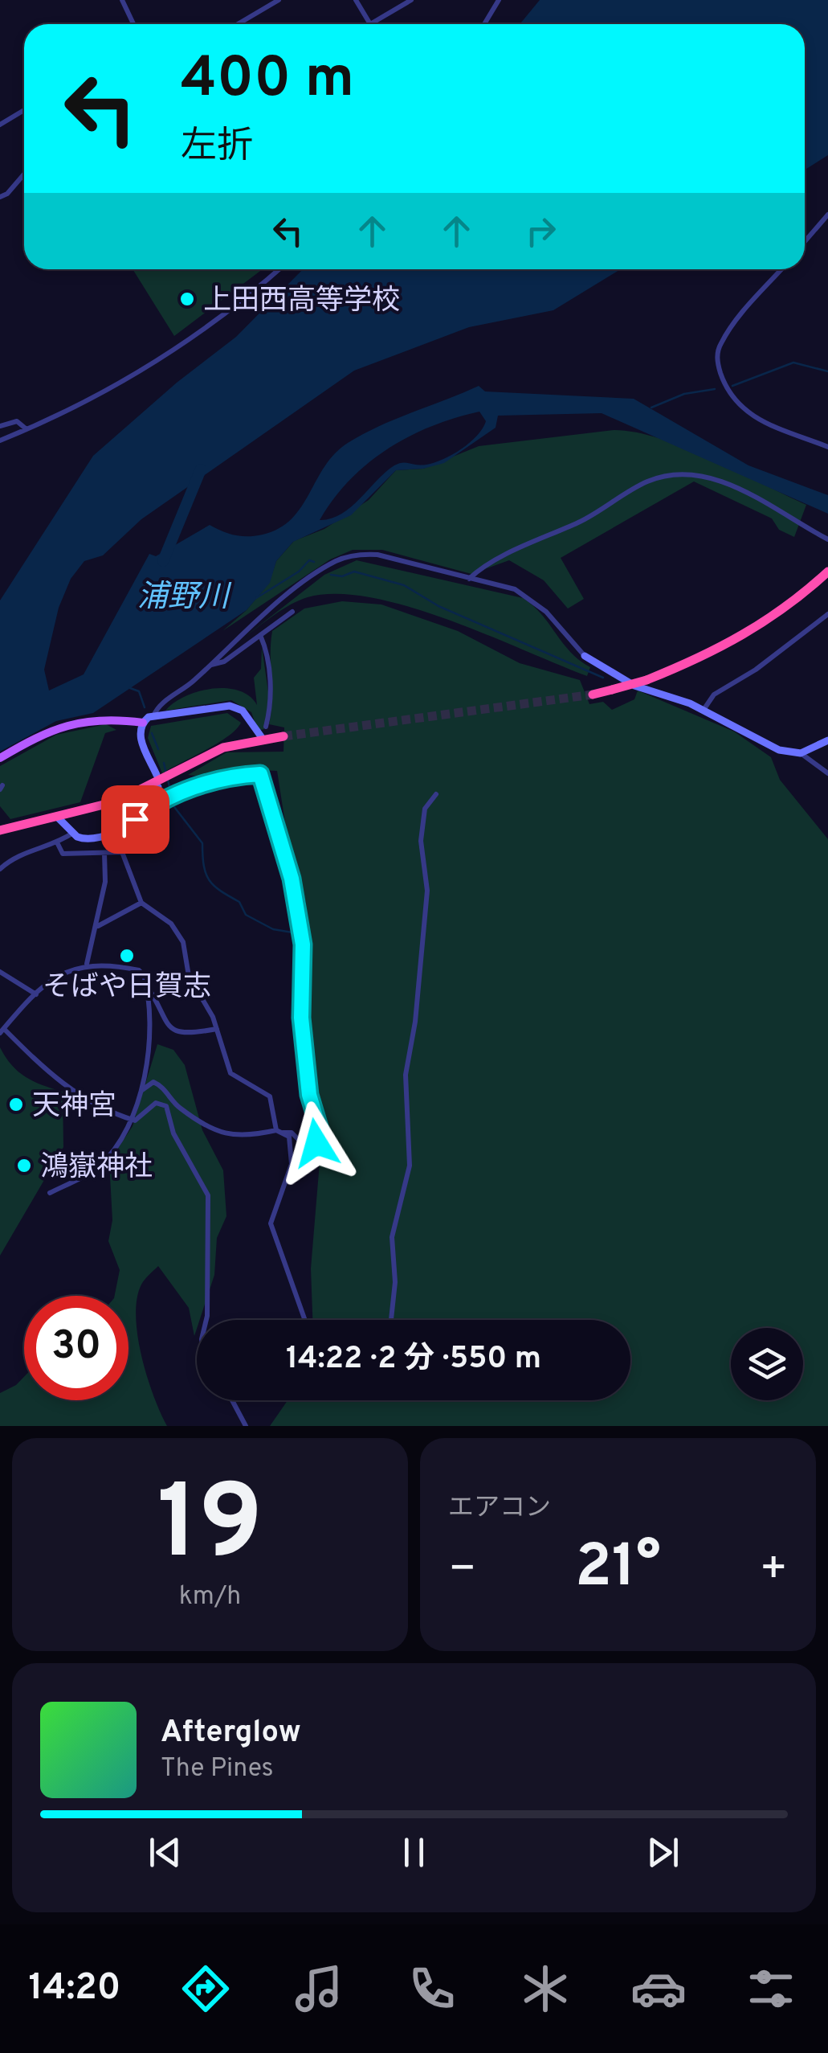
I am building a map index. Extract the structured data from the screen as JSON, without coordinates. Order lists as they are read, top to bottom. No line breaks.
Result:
{"water":["浦野川"],"places":["上田西高等学校","そばや日賀志","天神宮","鴻嶽神社"],"page":{"turn":["400 m","左折"],"limit":"30","trip":"14:22 · 2 分 · 550 m","tile":[["19","km/h"],"エアコン"],"heat":["−","21°","+"],"song":["Afterglow","The Pines"],"tabs":"14:20"}}
